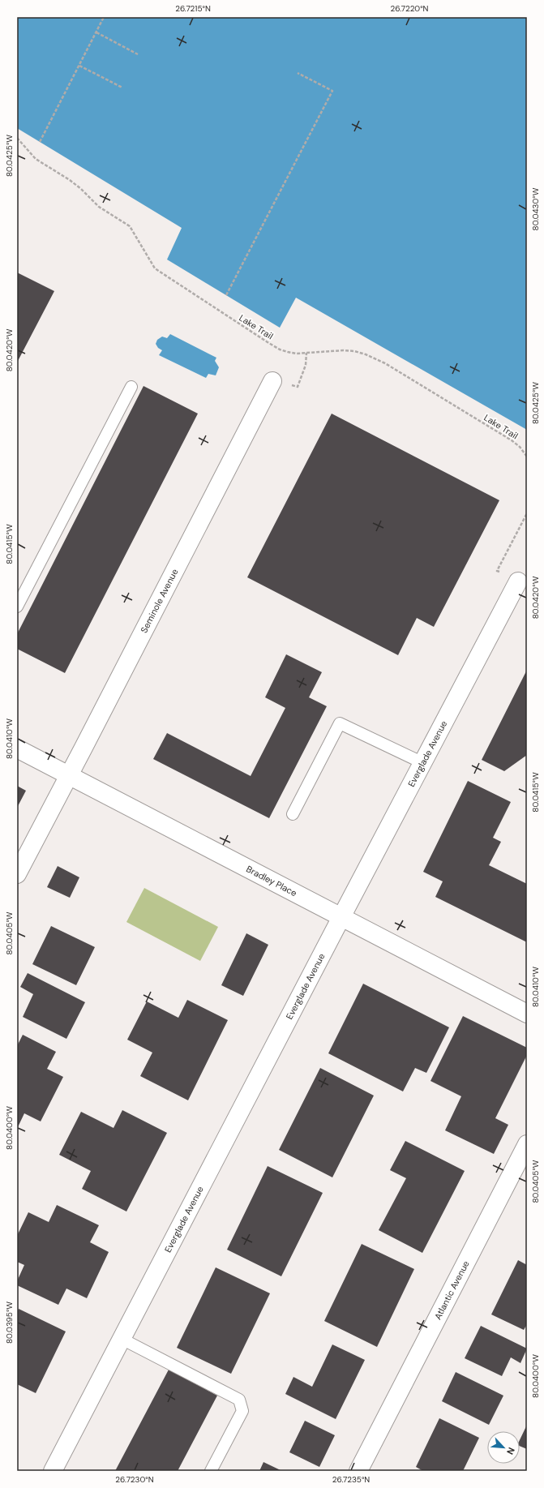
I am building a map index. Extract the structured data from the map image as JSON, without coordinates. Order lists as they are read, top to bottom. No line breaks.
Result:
{"streets":{"street":["Seminole Avenue","Everglade Avenue","Bradley Place","Atlantic Avenue"],"path":["Lake Trail"]},"crossings":[["Seminole Avenue","Bradley Place"],["Everglade Avenue","Bradley Place"]],"north":"bottom right","coordinates":["26.7215°N","26.7220°N","80.0425°W","80.0430°W","80.0420°W","80.0415°W","80.0410°W","80.0405°W","80.0400°W","80.0395°W","26.7230°N","26.7235°N"]}
